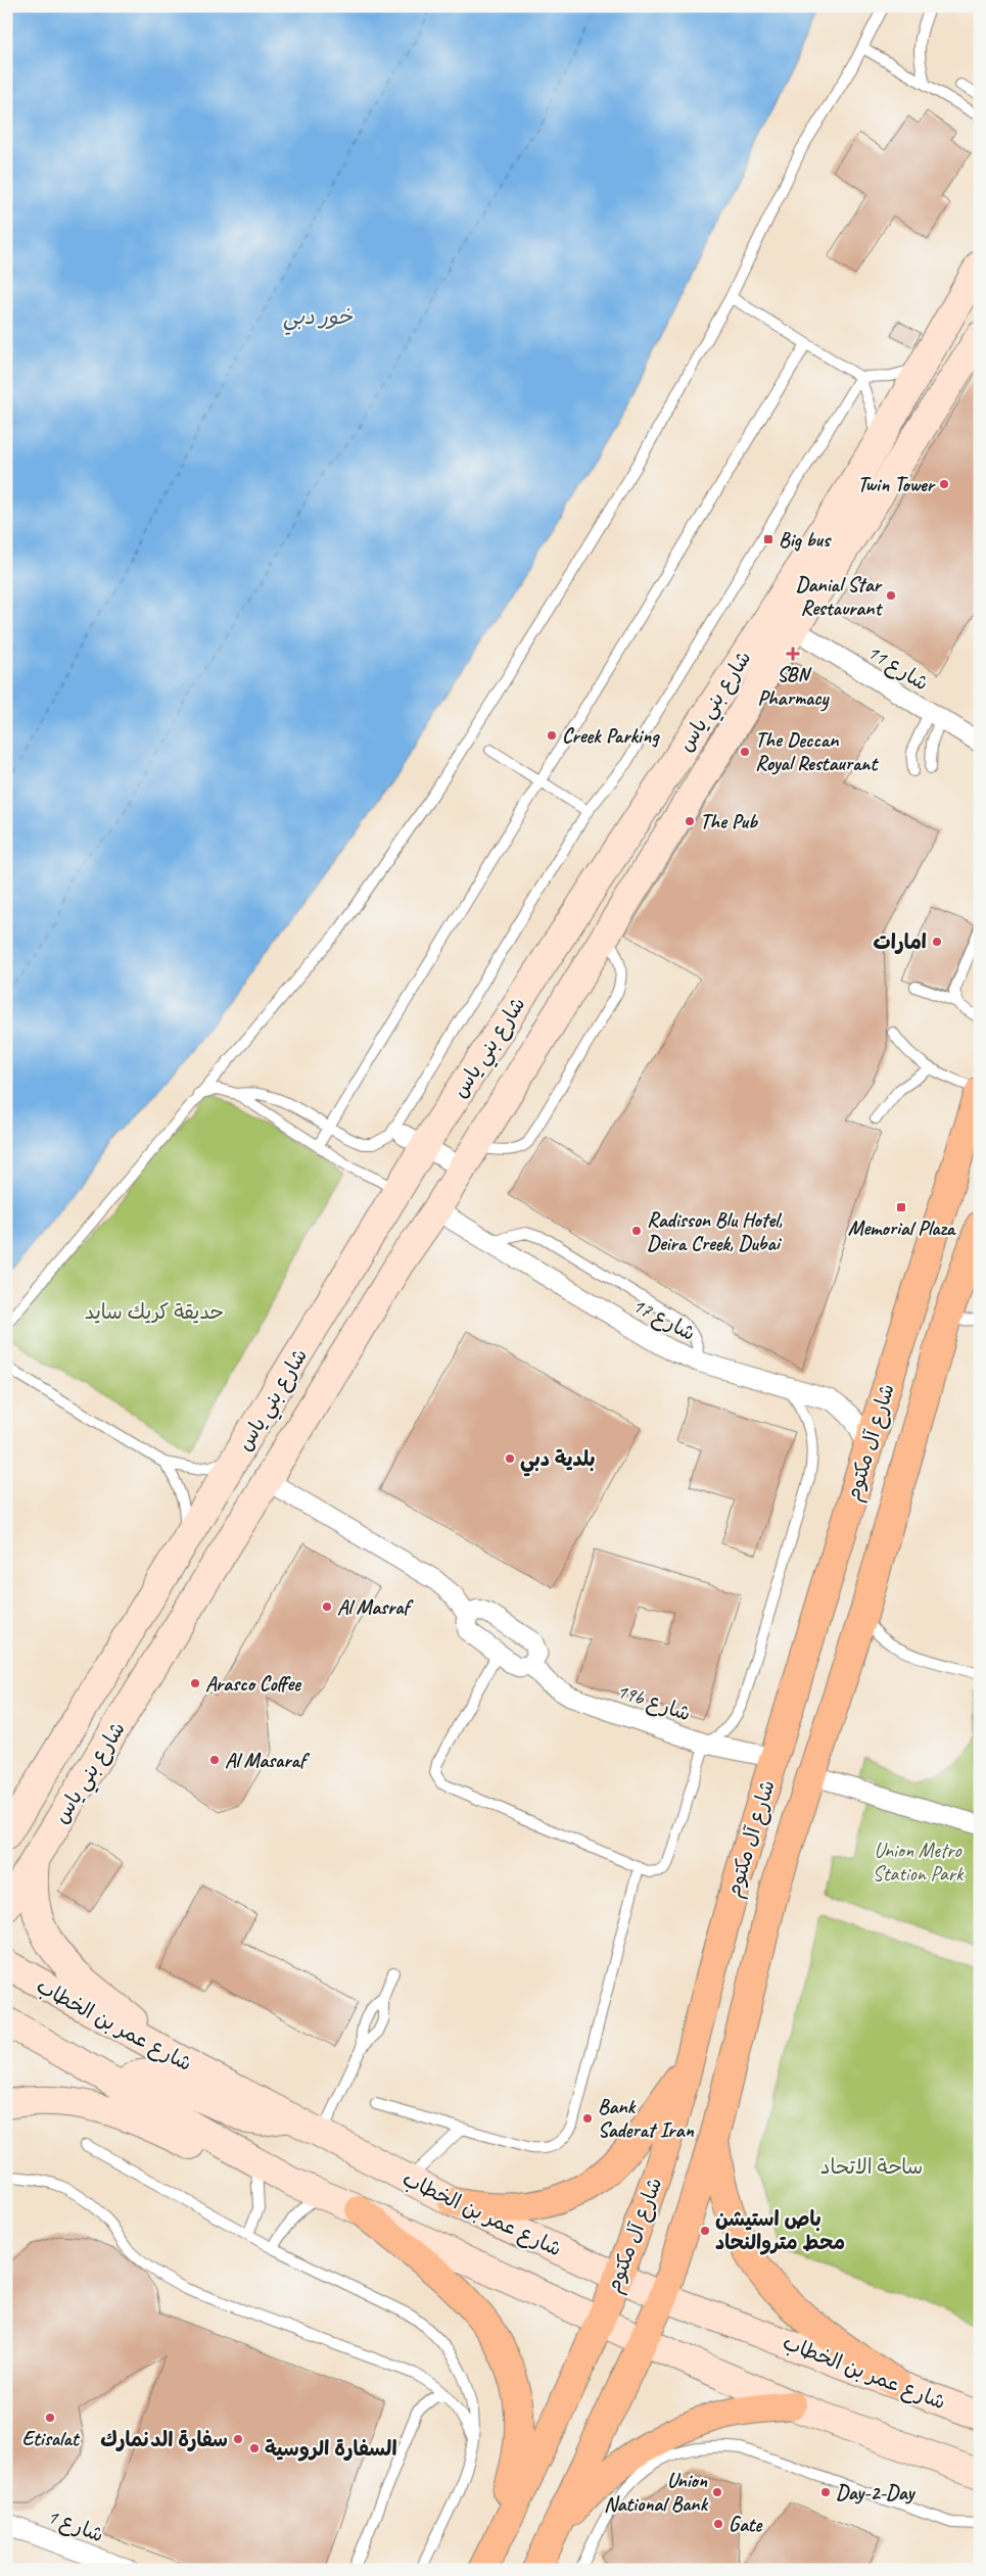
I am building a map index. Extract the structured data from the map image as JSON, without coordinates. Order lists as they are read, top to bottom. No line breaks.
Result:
{"streets":{"main road":["شارع بني ياس","شارع آل مكتوم","شارع عمر بن الخطاب"],"street":["شارع 11","شارع 17","19b شارع","شارع 1"]},"crossings":[["شارع 11","شارع بني ياس"],["شارع بني ياس","شارع 17"],["شارع 17","شارع آل مكتوم"],["شارع آل مكتوم","19b شارع"],["شارع آل مكتوم","شارع عمر بن الخطاب"]],"water":["خور دبي"],"parks":["حديقة كريك سايد","Union Metro Station Park","ساحة الاتحاد"],"places":{"other":["Twin Tower","Danial Star Restaurant","Creek Parking","The Deccan Royal Restaurant","The Pub","امارات","Radisson Blu Hotel, Deira Creek, Dubai","بلدية دبي","Al Masraf","Arasco Coffee","Al Masaraf","Bank Saderat Iran","باص استيشن محط متروالنحاد","Etisalat","سفارة الدنمارك","السفارة الروسية","Union National Bank","Day-2-Day","Gate"],"transit":["Big bus","Memorial Plaza"],"health":["SBN Pharmacy"]}}
